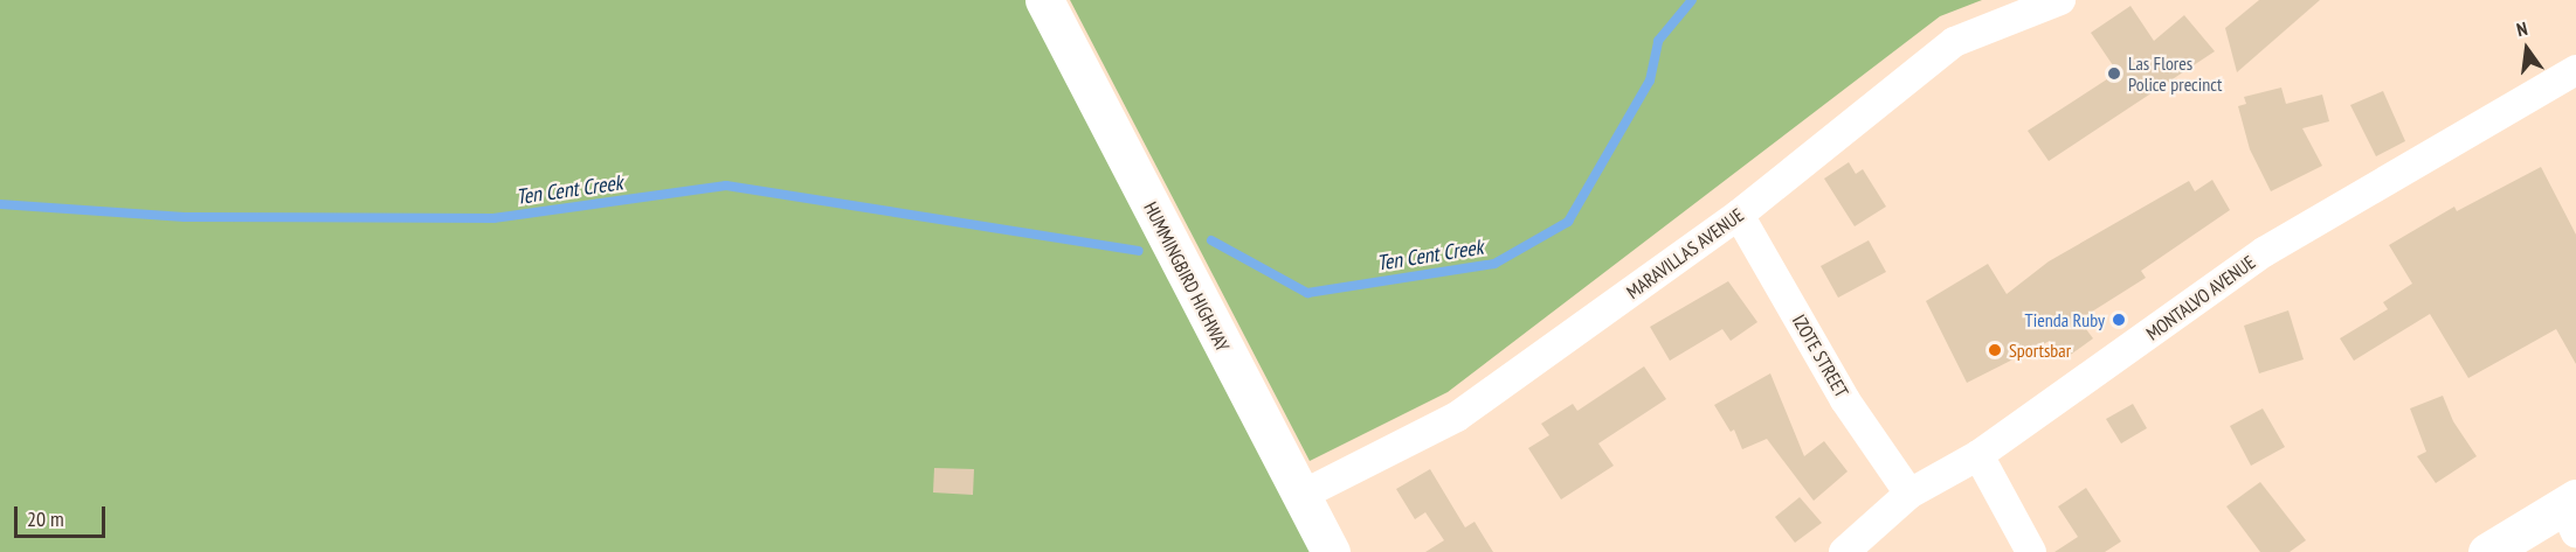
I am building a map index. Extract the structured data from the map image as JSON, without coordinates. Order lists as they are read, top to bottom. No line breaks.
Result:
{"streets":{"main road":["HUMMINGBIRD HIGHWAY"],"street":["MARAVILLAS AVENUE","MONTALVO AVENUE","IZOTE STREET"]},"crossings":[["MARAVILLAS AVENUE","HUMMINGBIRD HIGHWAY"],["MARAVILLAS AVENUE","IZOTE STREET"],["MONTALVO AVENUE","IZOTE STREET"]],"water":["Ten Cent Creek"],"places":["Las Flores Police precinct","Tienda Ruby","Sportsbar"],"scale_bar":"20 m","north":"top"}
